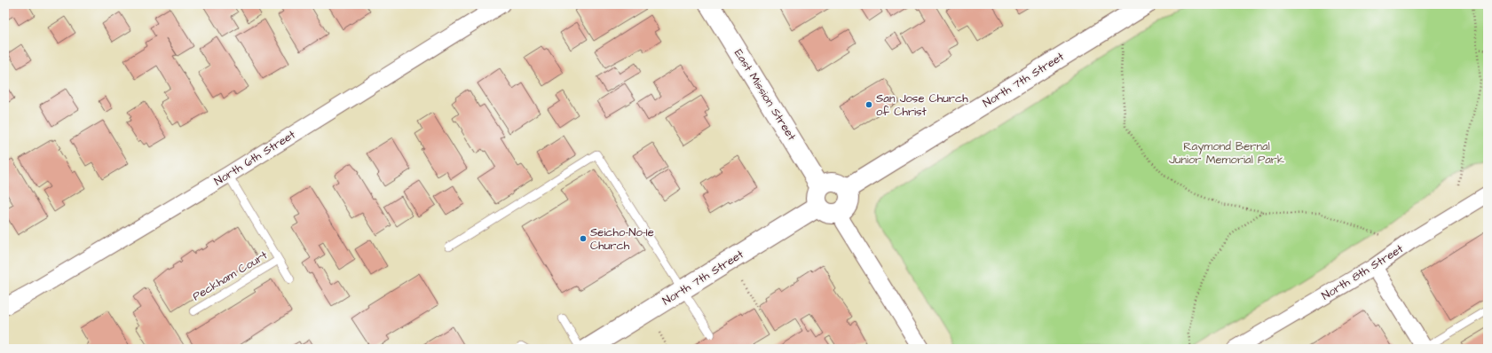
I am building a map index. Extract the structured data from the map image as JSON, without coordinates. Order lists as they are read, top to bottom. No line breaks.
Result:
{"streets":{"street":["North 7th Street","East Mission Street","North 6th Street","North 8th Street"],"lane":["Peckham Court"]},"crossings":[["North 7th Street","East Mission Street"],["North 6th Street","Peckham Court"]],"parks":["Raymond Bernal Junior Memorial Park"],"places":["San Jose Church of Christ","Seicho-No-Ie Church"]}
